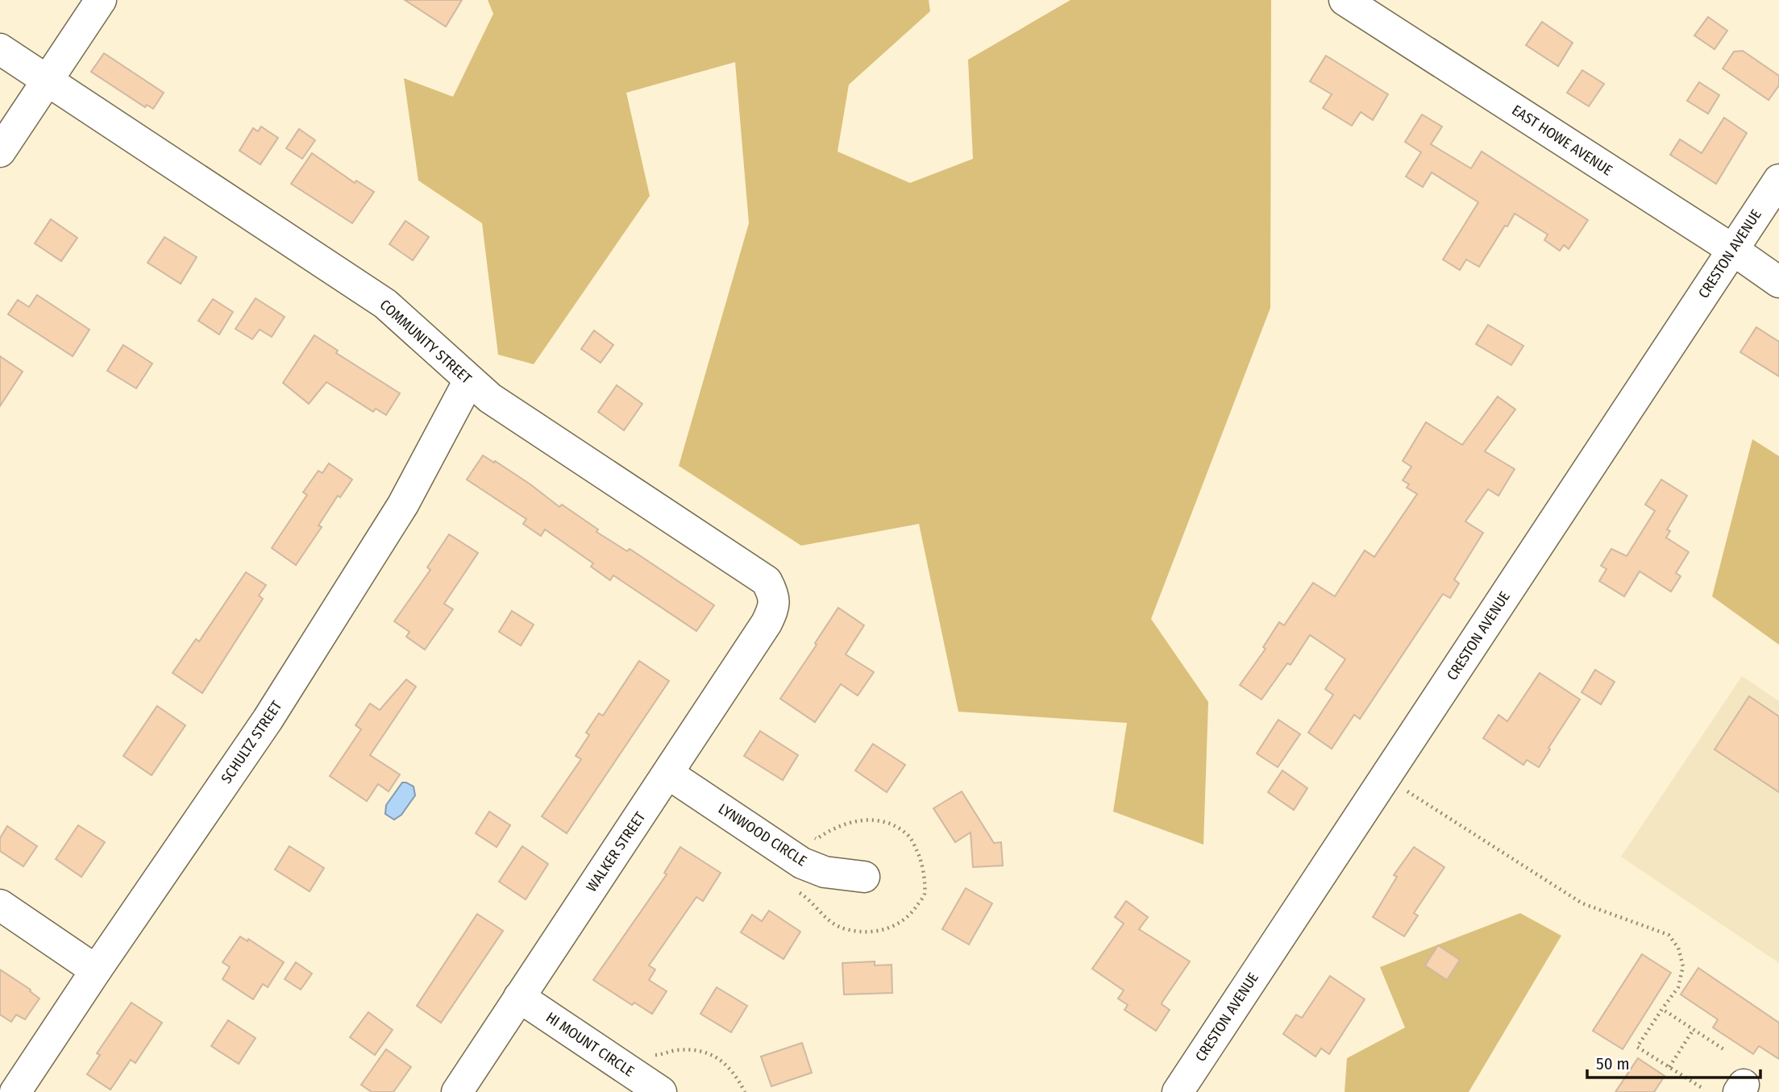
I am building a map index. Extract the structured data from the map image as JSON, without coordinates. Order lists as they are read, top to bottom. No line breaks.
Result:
{"streets":{"street":["EAST HOWE AVENUE","CRESTON AVENUE","COMMUNITY STREET","SCHULTZ STREET","LYNWOOD CIRCLE","WALKER STREET","HI MOUNT CIRCLE"]},"crossings":[["EAST HOWE AVENUE","CRESTON AVENUE"],["COMMUNITY STREET","SCHULTZ STREET"],["COMMUNITY STREET","WALKER STREET"],["LYNWOOD CIRCLE","WALKER STREET"],["WALKER STREET","HI MOUNT CIRCLE"]],"scale_bar":"50 m"}
